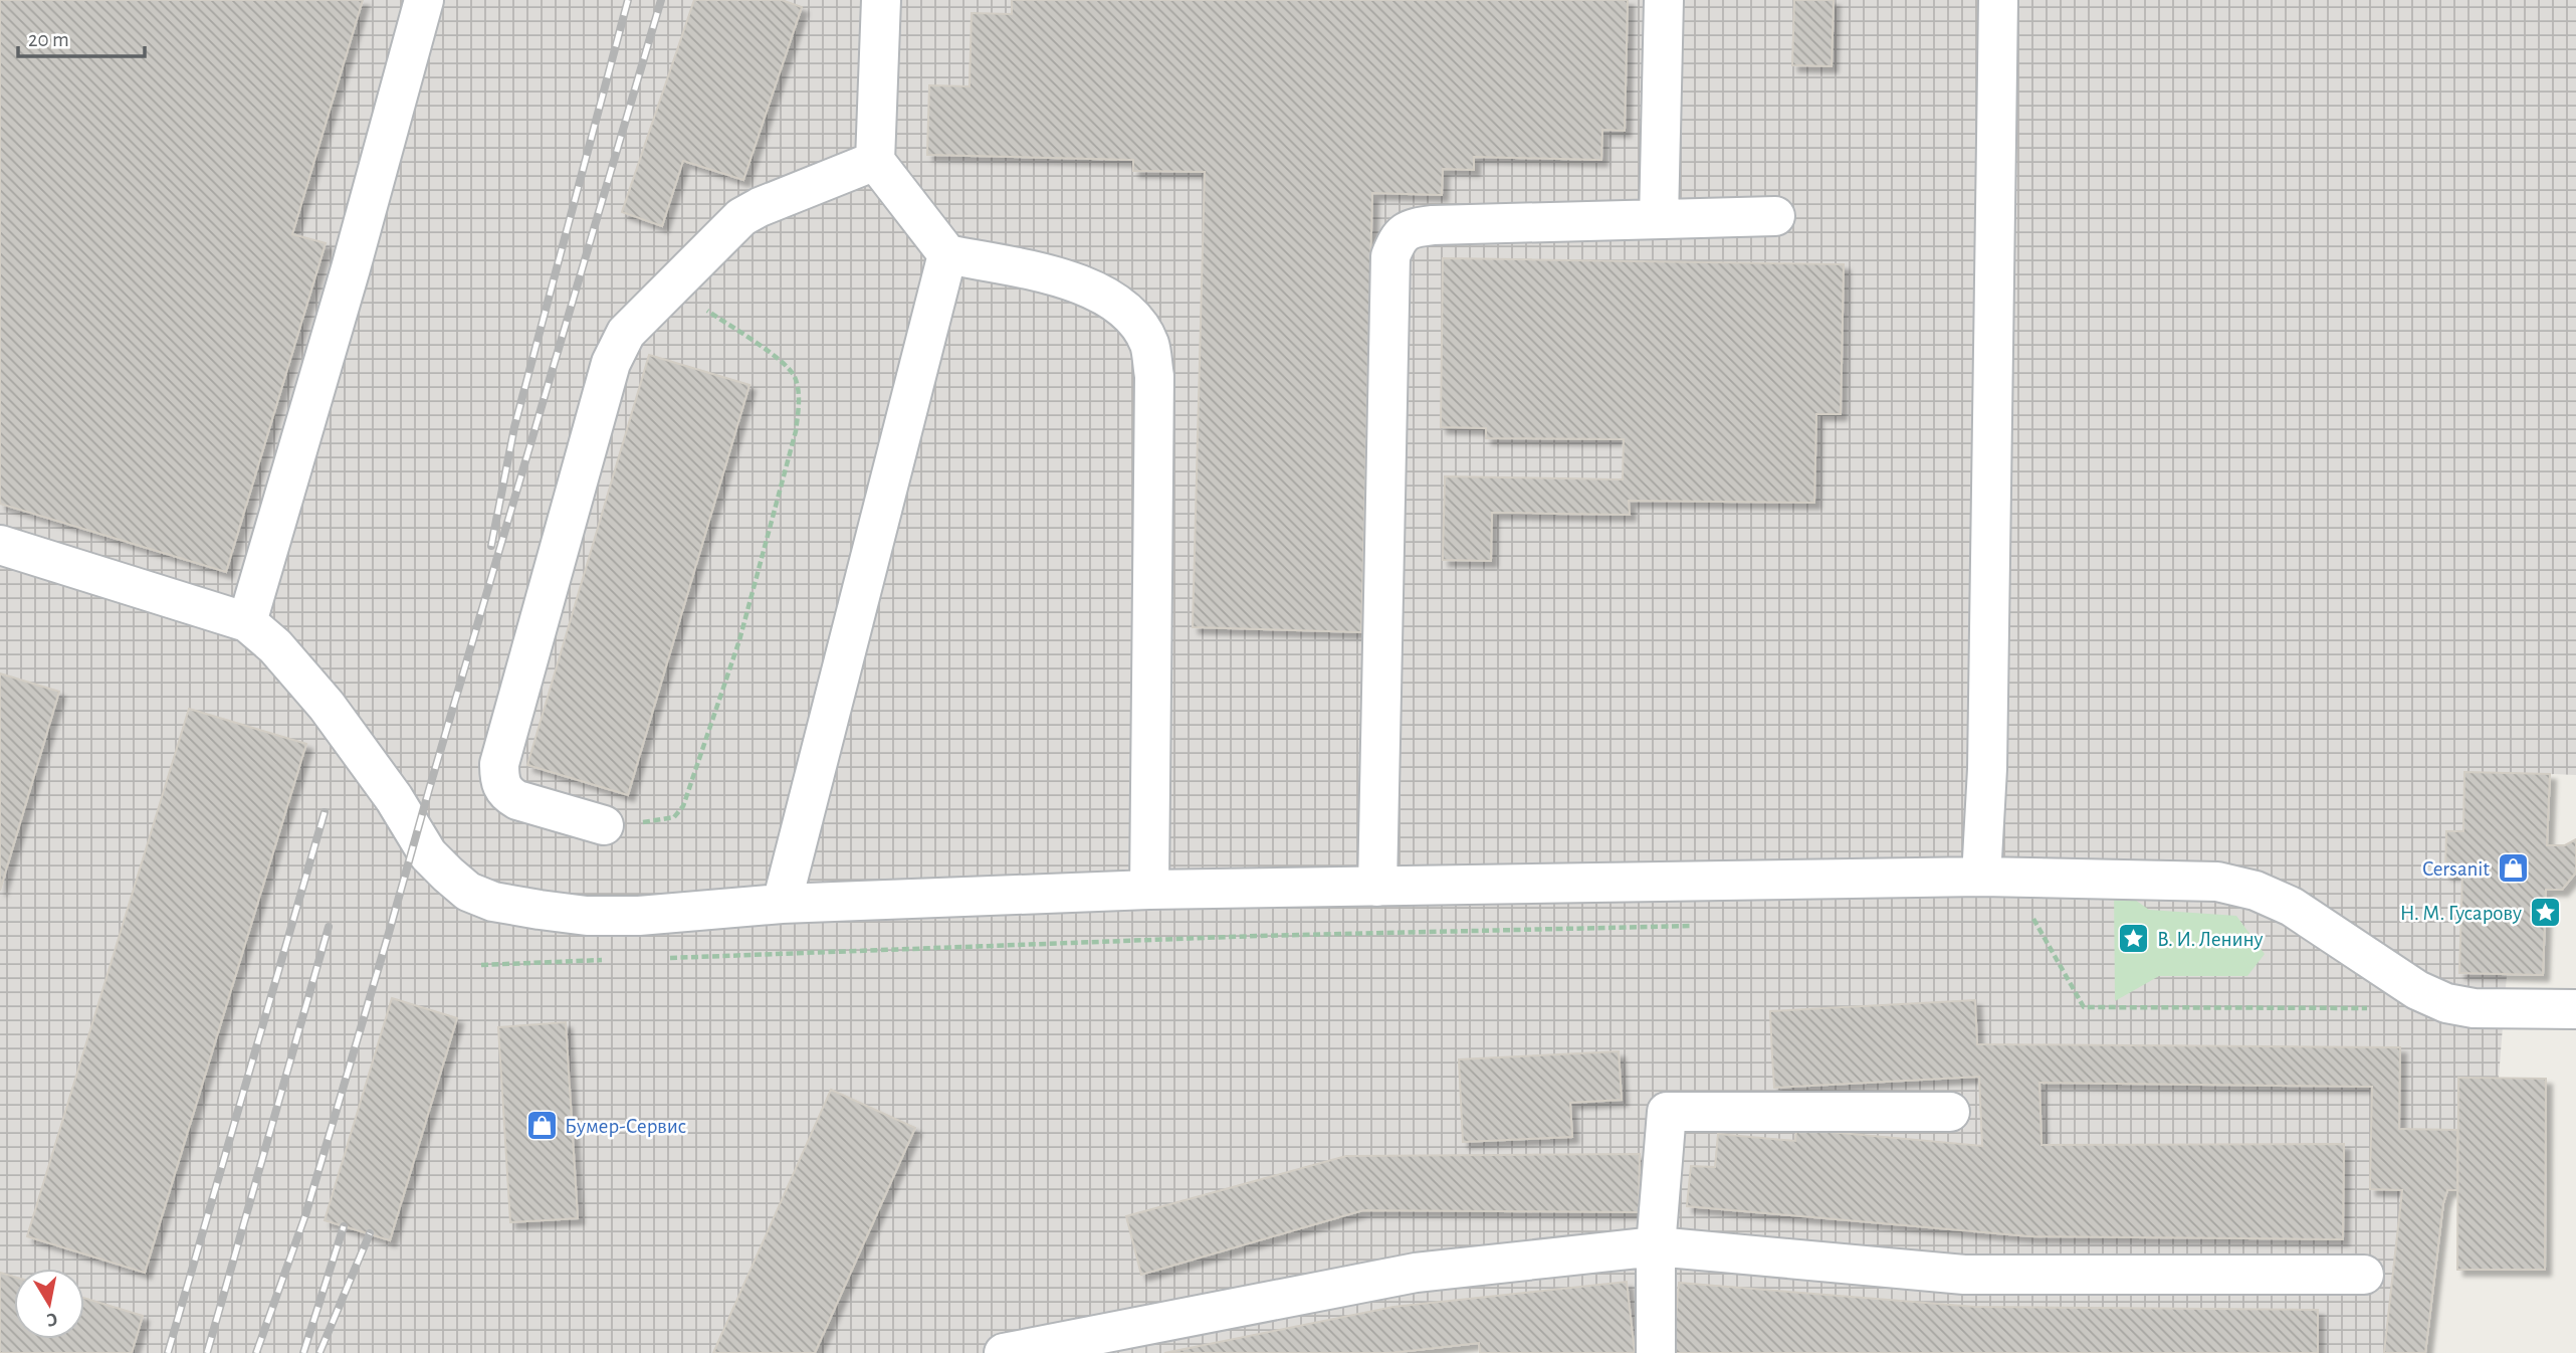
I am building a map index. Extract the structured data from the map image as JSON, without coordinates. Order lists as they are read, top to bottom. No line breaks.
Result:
{"places":{"shop":["Cersanit","Бумер-Сервис"],"place":["Н. М. Гусарову","В. И. Ленину"]},"scale_bar":"20 m","north":"bottom"}
